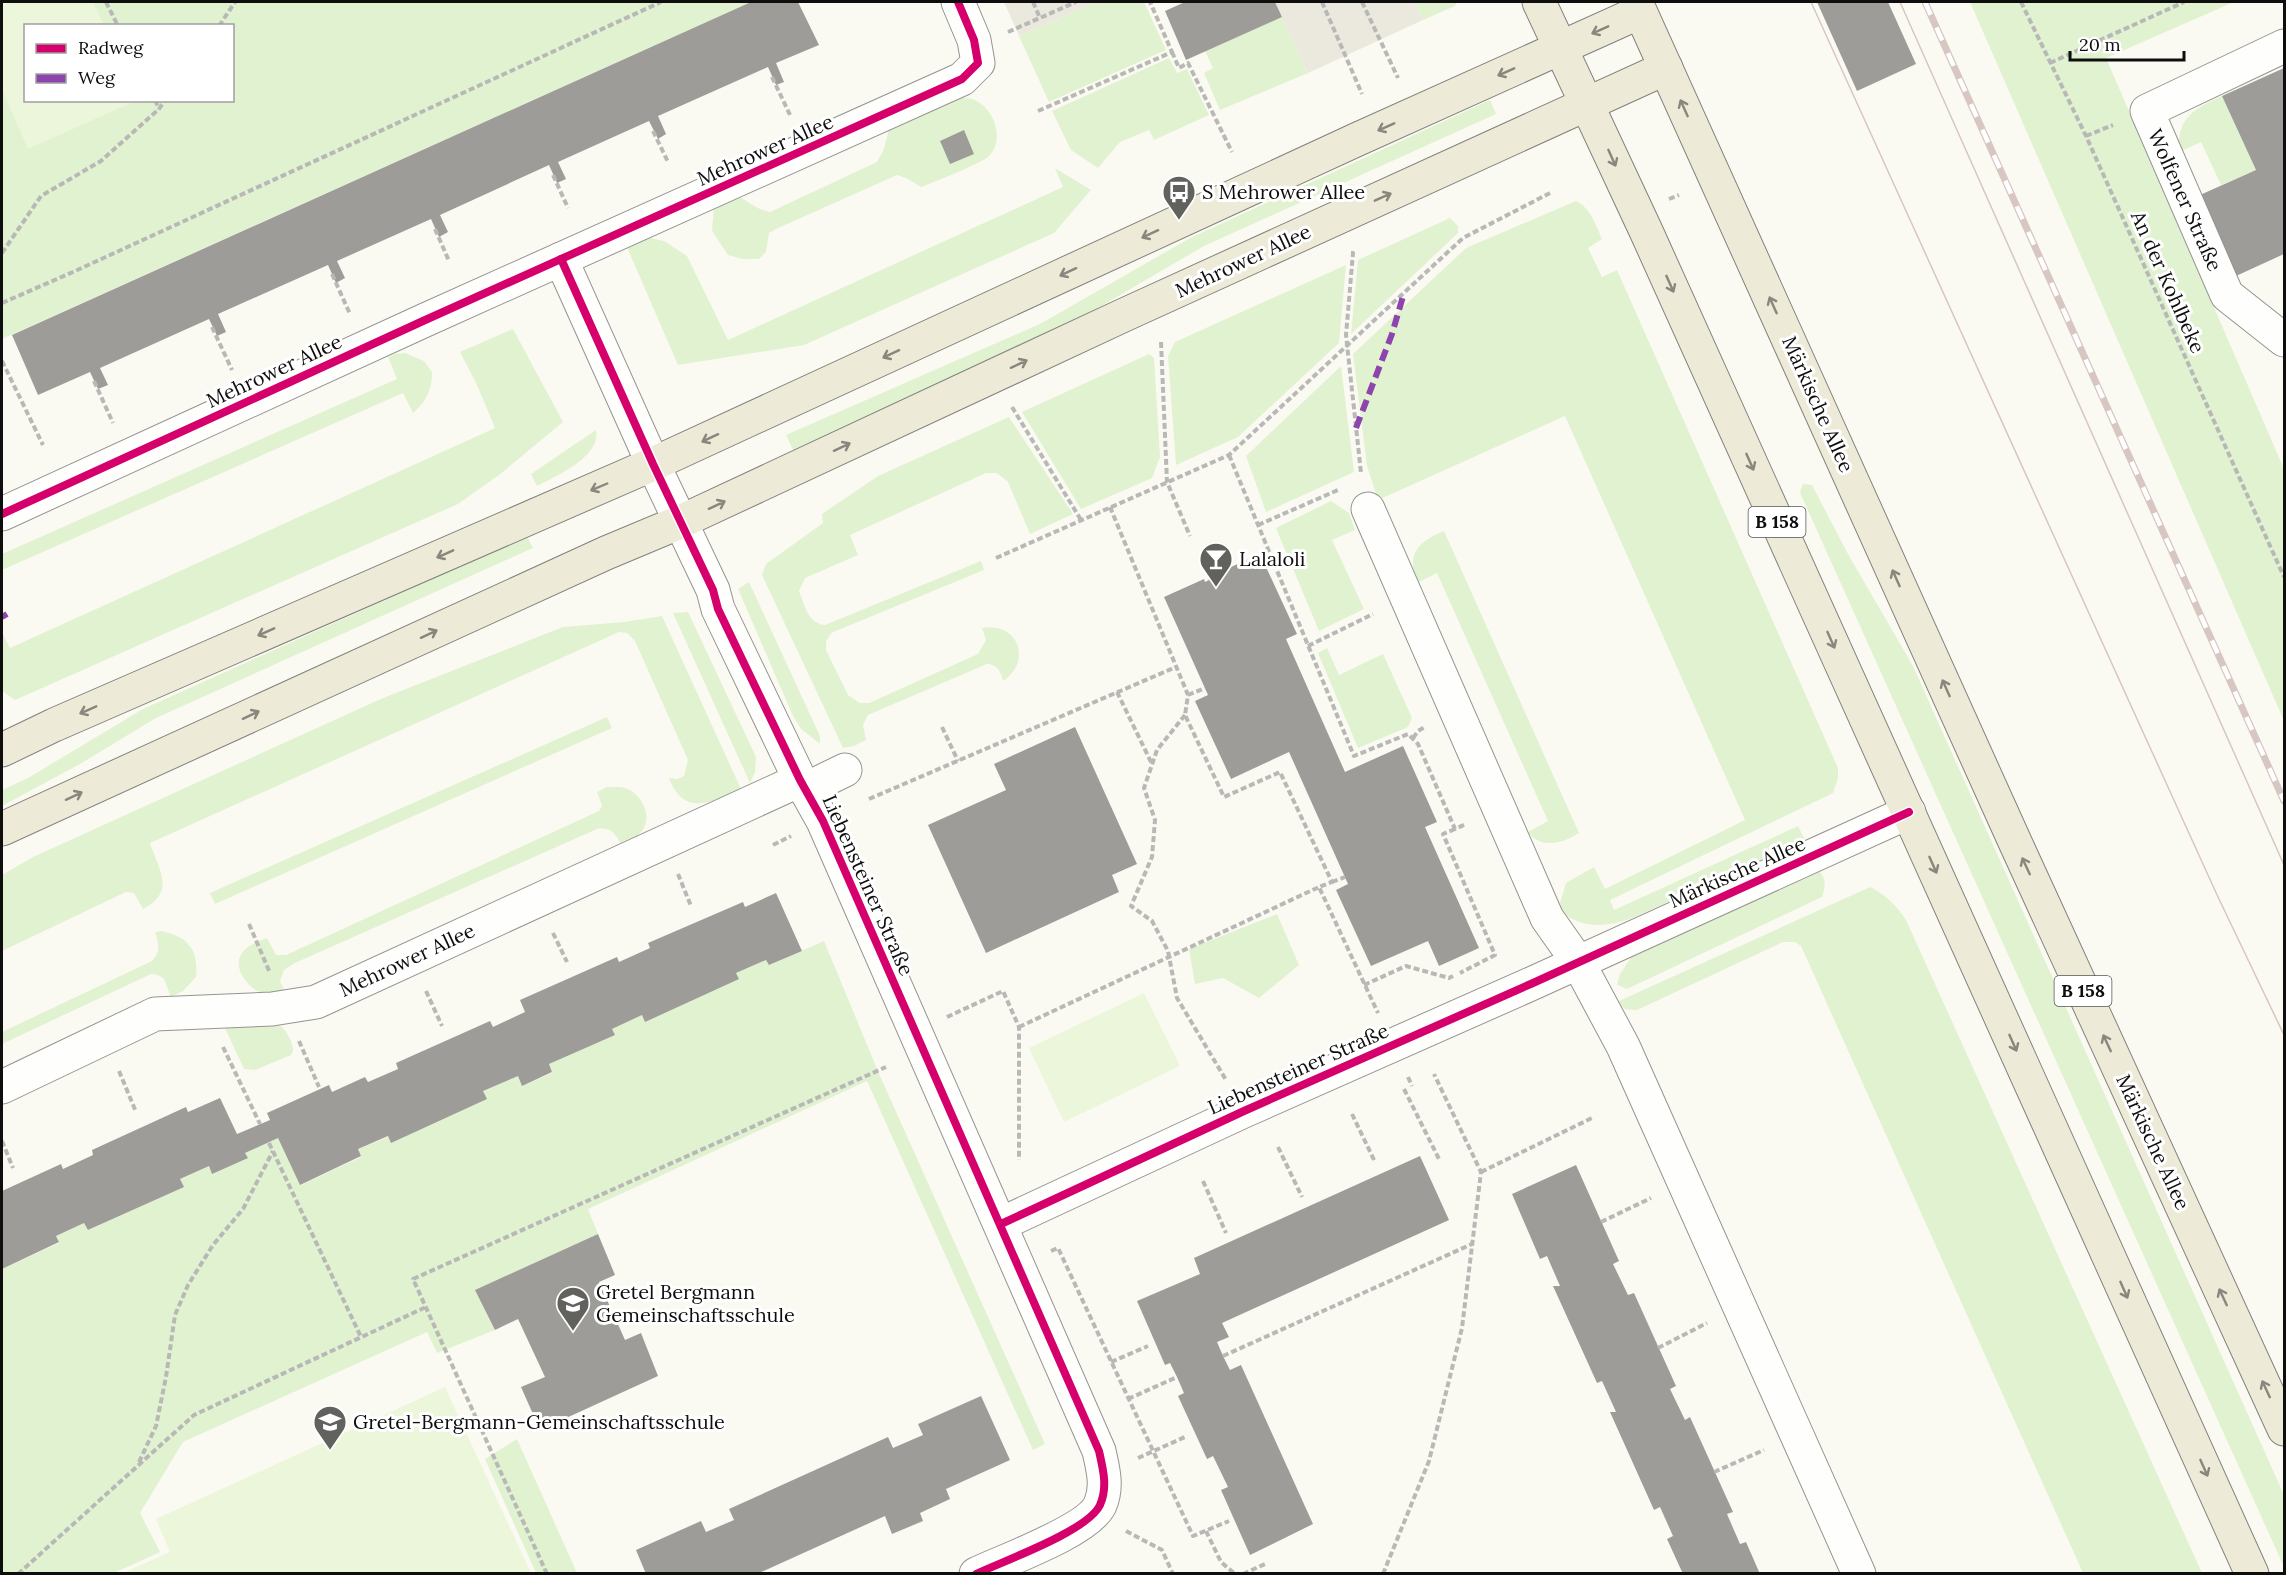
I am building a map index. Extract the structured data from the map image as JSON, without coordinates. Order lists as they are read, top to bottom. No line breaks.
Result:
{"streets":{"main road":["Mehrower Allee","Märkische Allee","B 158"],"street":["Wolfener Straße","Liebensteiner Straße"],"path":["An der Kohlbeke"]},"crossings":[["Mehrower Allee","Märkische Allee"],["Mehrower Allee","B 158"],["Mehrower Allee","Liebensteiner Straße"],["Märkische Allee","B 158"],["Märkische Allee","Liebensteiner Straße"]],"places":{"bus stop":["S Mehrower Allee"],"bar":["Lalaloli"],"school or university":["Gretel Bergmann Gemeinschaftsschule","Gretel-Bergmann-Gemeinschaftsschule"]},"legend":["Radweg","Weg"],"scale_bar":"20 m"}
